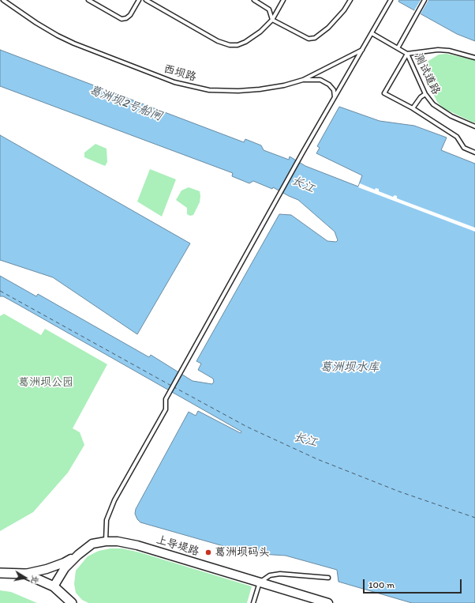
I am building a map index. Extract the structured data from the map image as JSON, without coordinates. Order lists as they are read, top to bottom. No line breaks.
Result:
{"streets":{"street":["上导堤路"],"lane":["西坝路","测试道路"]},"water":["葛洲坝2号船闸","长江","葛洲坝水库"],"parks":["葛洲坝公园"],"places":["葛洲坝码头"],"scale_bar":"100 m","north":"right"}
